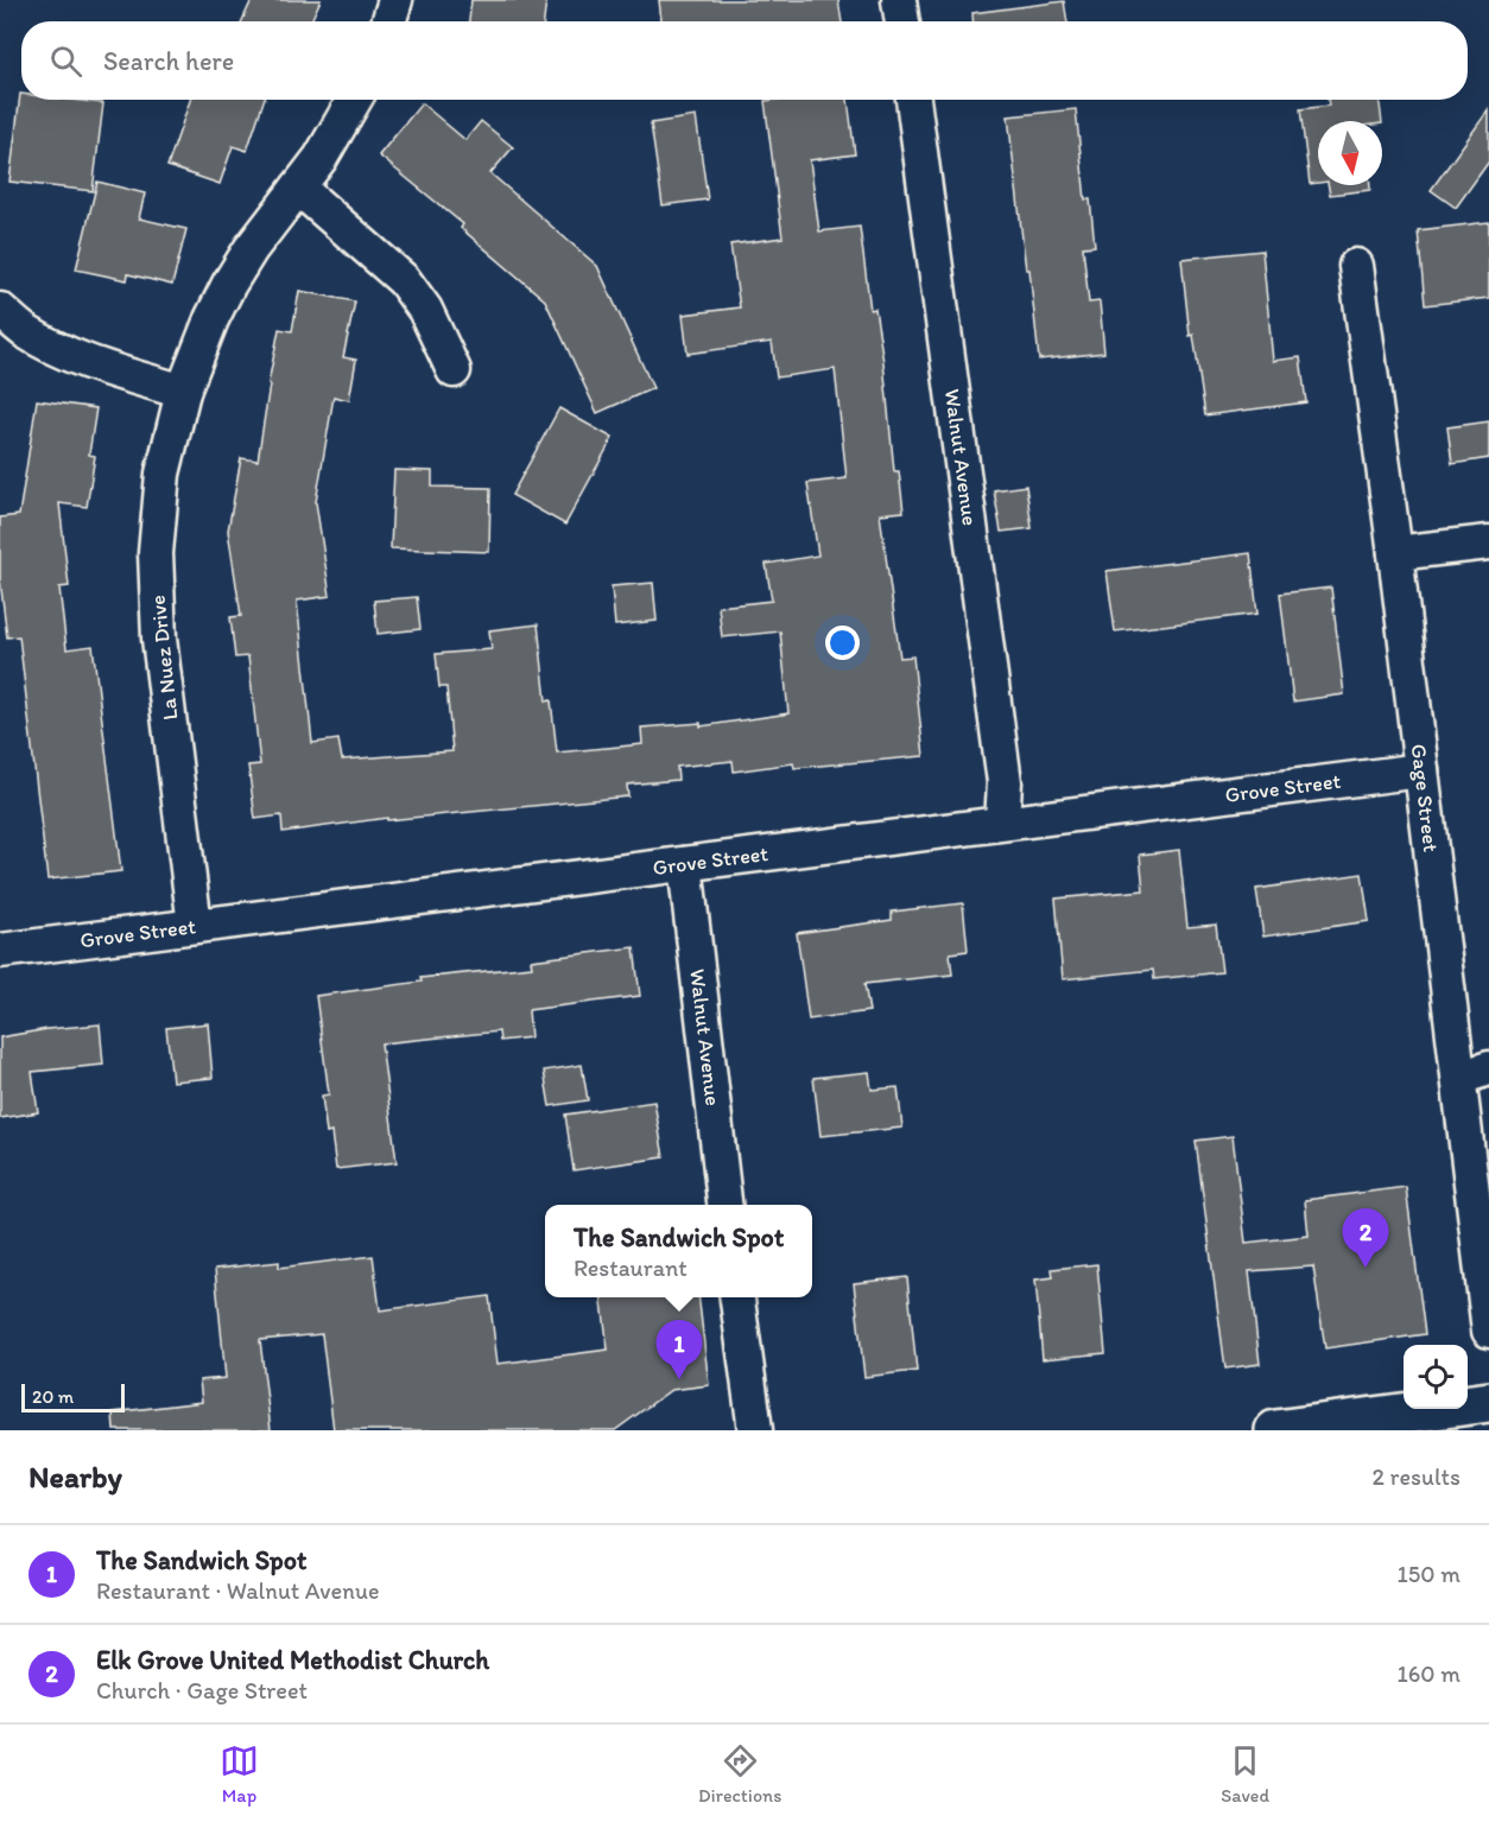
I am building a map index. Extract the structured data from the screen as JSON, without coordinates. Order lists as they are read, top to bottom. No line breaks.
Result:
{"streets":{"street":["Walnut Avenue","La Nuez Drive","Grove Street","Gage Street"]},"crossings":[["Walnut Avenue","Grove Street"],["La Nuez Drive","Grove Street"],["Grove Street","Gage Street"]],"scale_bar":"20 m","north":"bottom","page":{"search":"Search here","popup":["The Sandwich Spot","Restaurant"],"pins":["2","1"],"scale":"20 m","heading":["Nearby","2 results"],"list":[{"mark":"1","name":"The Sandwich Spot","note":"Restaurant · Walnut Avenue","value":"150 m"},{"mark":"2","name":"Elk Grove United Methodist Church","note":"Church · Gage Street","value":"160 m"}],"nav":["Map","Directions","Saved"]}}
